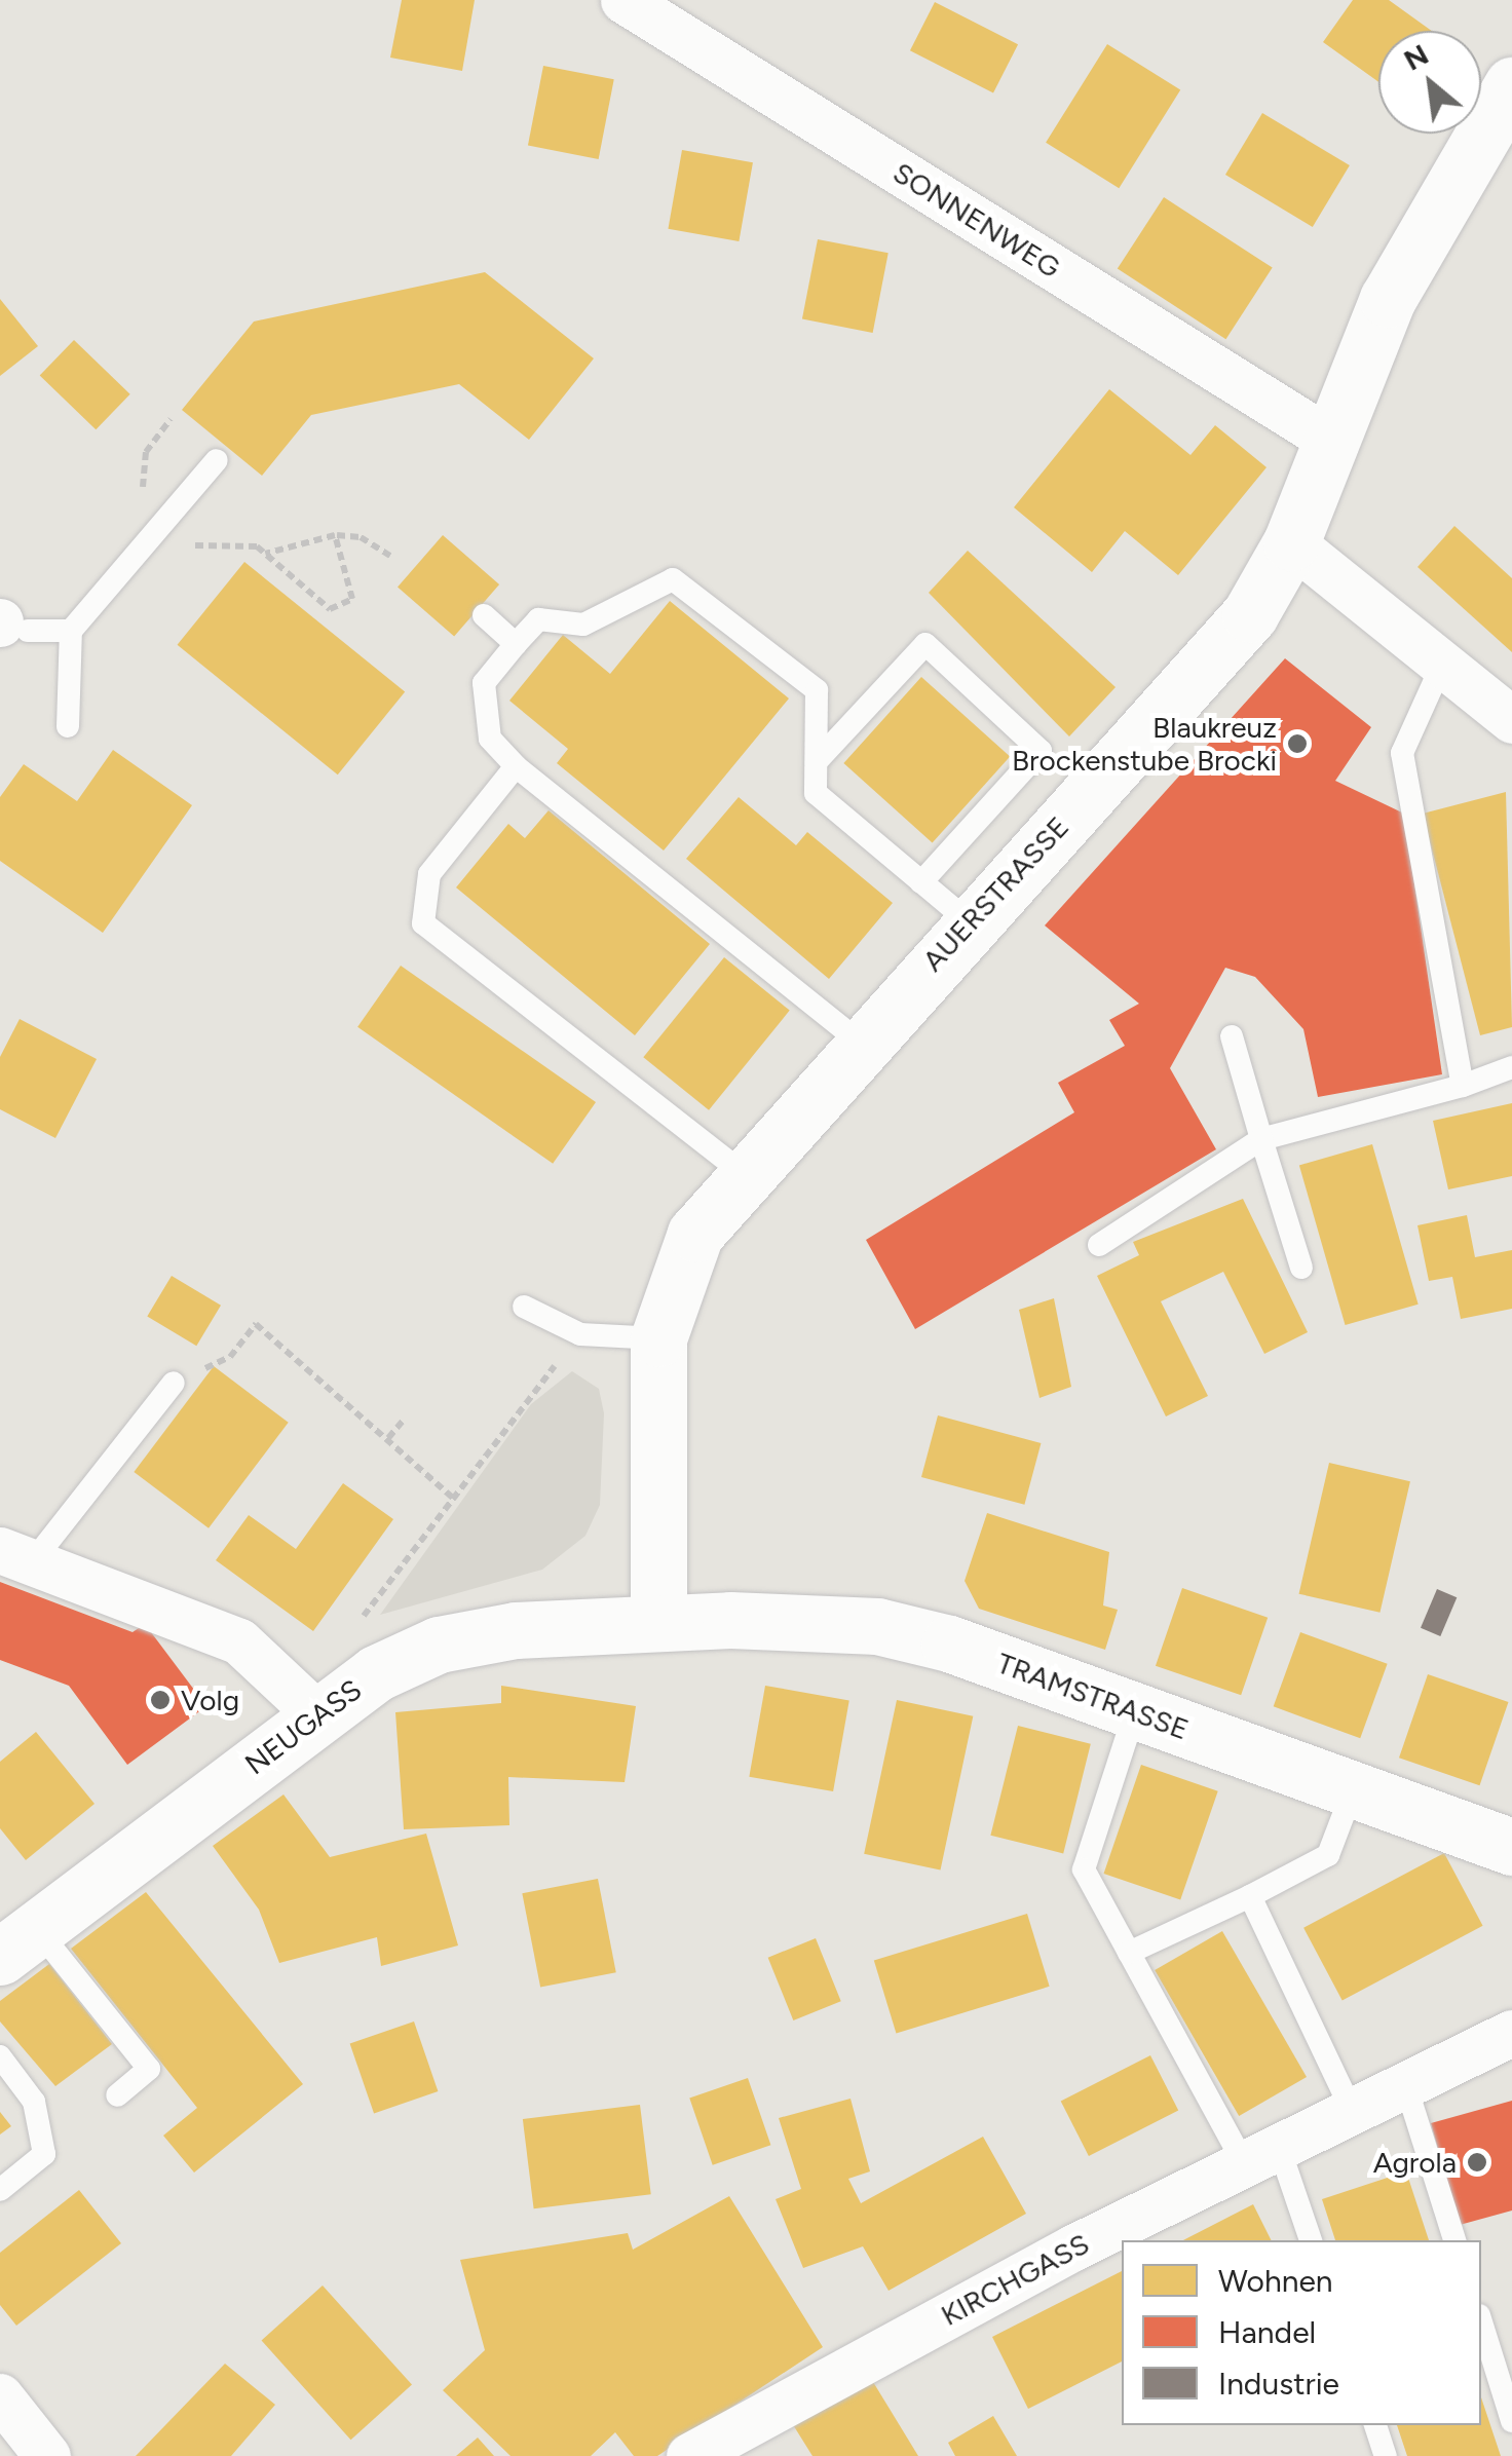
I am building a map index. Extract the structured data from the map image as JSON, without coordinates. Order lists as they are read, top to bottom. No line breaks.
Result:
{"streets":{"main road":["AUERSTRASSE","TRAMSTRASSE","NEUGASS"],"street":["SONNENWEG","KIRCHGASS"]},"crossings":[["SONNENWEG","AUERSTRASSE"],["AUERSTRASSE","TRAMSTRASSE"],["AUERSTRASSE","NEUGASS"],["TRAMSTRASSE","NEUGASS"]],"places":["Blaukreuz Brockenstube Brocki","Volg","Agrola"],"legend":["Wohnen","Handel","Industrie"],"north":"top left"}
